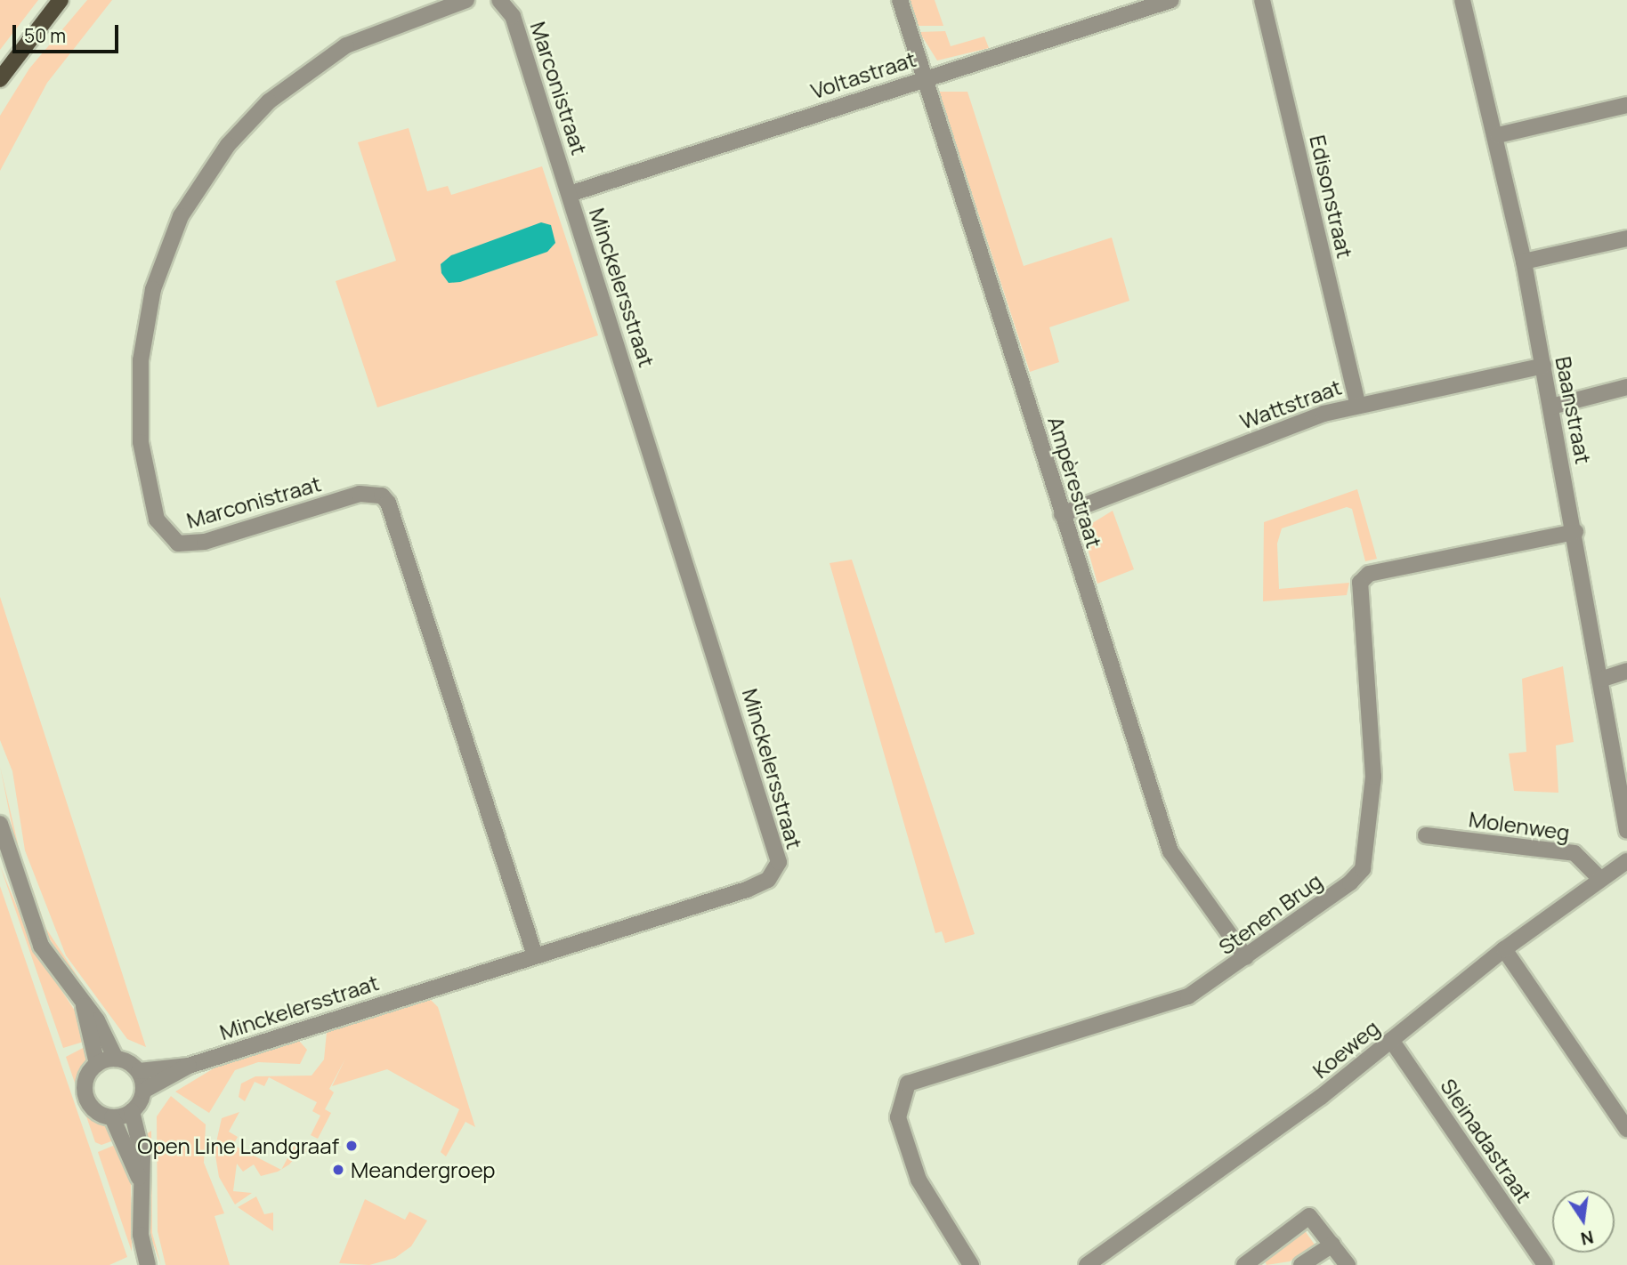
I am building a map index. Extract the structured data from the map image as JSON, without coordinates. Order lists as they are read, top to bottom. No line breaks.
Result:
{"streets":{"street":["Voltastraat","Marconistraat","Edisonstraat","Minckelersstraat","Wattstraat","Baanstraat","Ampèrestraat","Molenweg","Stenen Brug","Koeweg","Sleinadastraat"]},"crossings":[["Voltastraat","Marconistraat"],["Voltastraat","Minckelersstraat"],["Voltastraat","Ampèrestraat"],["Marconistraat","Minckelersstraat"],["Edisonstraat","Wattstraat"],["Wattstraat","Baanstraat"],["Wattstraat","Ampèrestraat"],["Baanstraat","Stenen Brug"],["Ampèrestraat","Stenen Brug"],["Molenweg","Koeweg"],["Koeweg","Sleinadastraat"]],"places":["Open Line Landgraaf","Meandergroep"],"scale_bar":"50 m","north":"bottom"}
